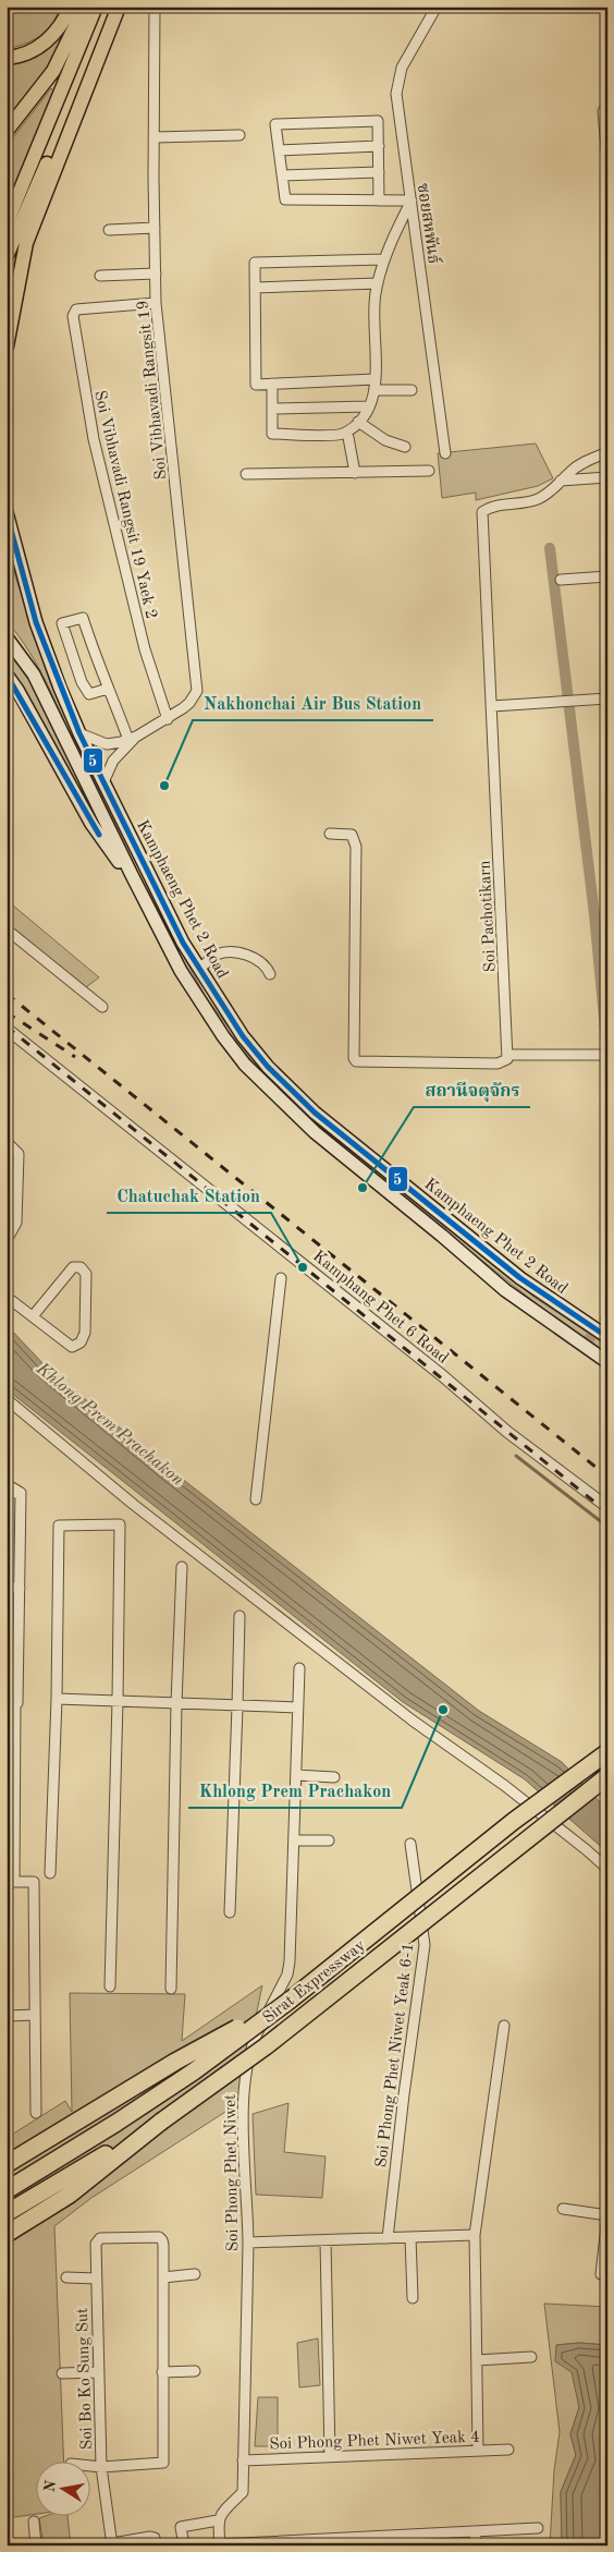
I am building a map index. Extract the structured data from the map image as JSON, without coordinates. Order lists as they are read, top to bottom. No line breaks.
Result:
{"streets":{"highway":["Sirat Expressway"],"main road":["Kamphaeng Phet 2 Road"],"street":["ซอยสหพันธ์","Soi Vibhavadi Rangsit 19","Soi Vibhavadi Rangsit 19 Yaek 2","Soi Pachotikarn","Kamphang Phet 6 Road","Soi Phong Phet Niwet Yeak 6-1","Soi Phong Phet Niwet","Soi Bo Ko Sung Sut","Soi Phong Phet Niwet Yeak 4"]},"crossings":[["Soi Vibhavadi Rangsit 19","Soi Vibhavadi Rangsit 19 Yaek 2"],["Soi Vibhavadi Rangsit 19","Kamphaeng Phet 2 Road"],["Soi Phong Phet Niwet","Soi Phong Phet Niwet Yeak 4"]],"water":["Khlong Prem Prachakon"],"places":["Nakhonchai Air Bus Station","สถานีจตุจักร","Chatuchak Station","Khlong Prem Prachakon"],"lines":["transit line 5"],"north":"left"}
